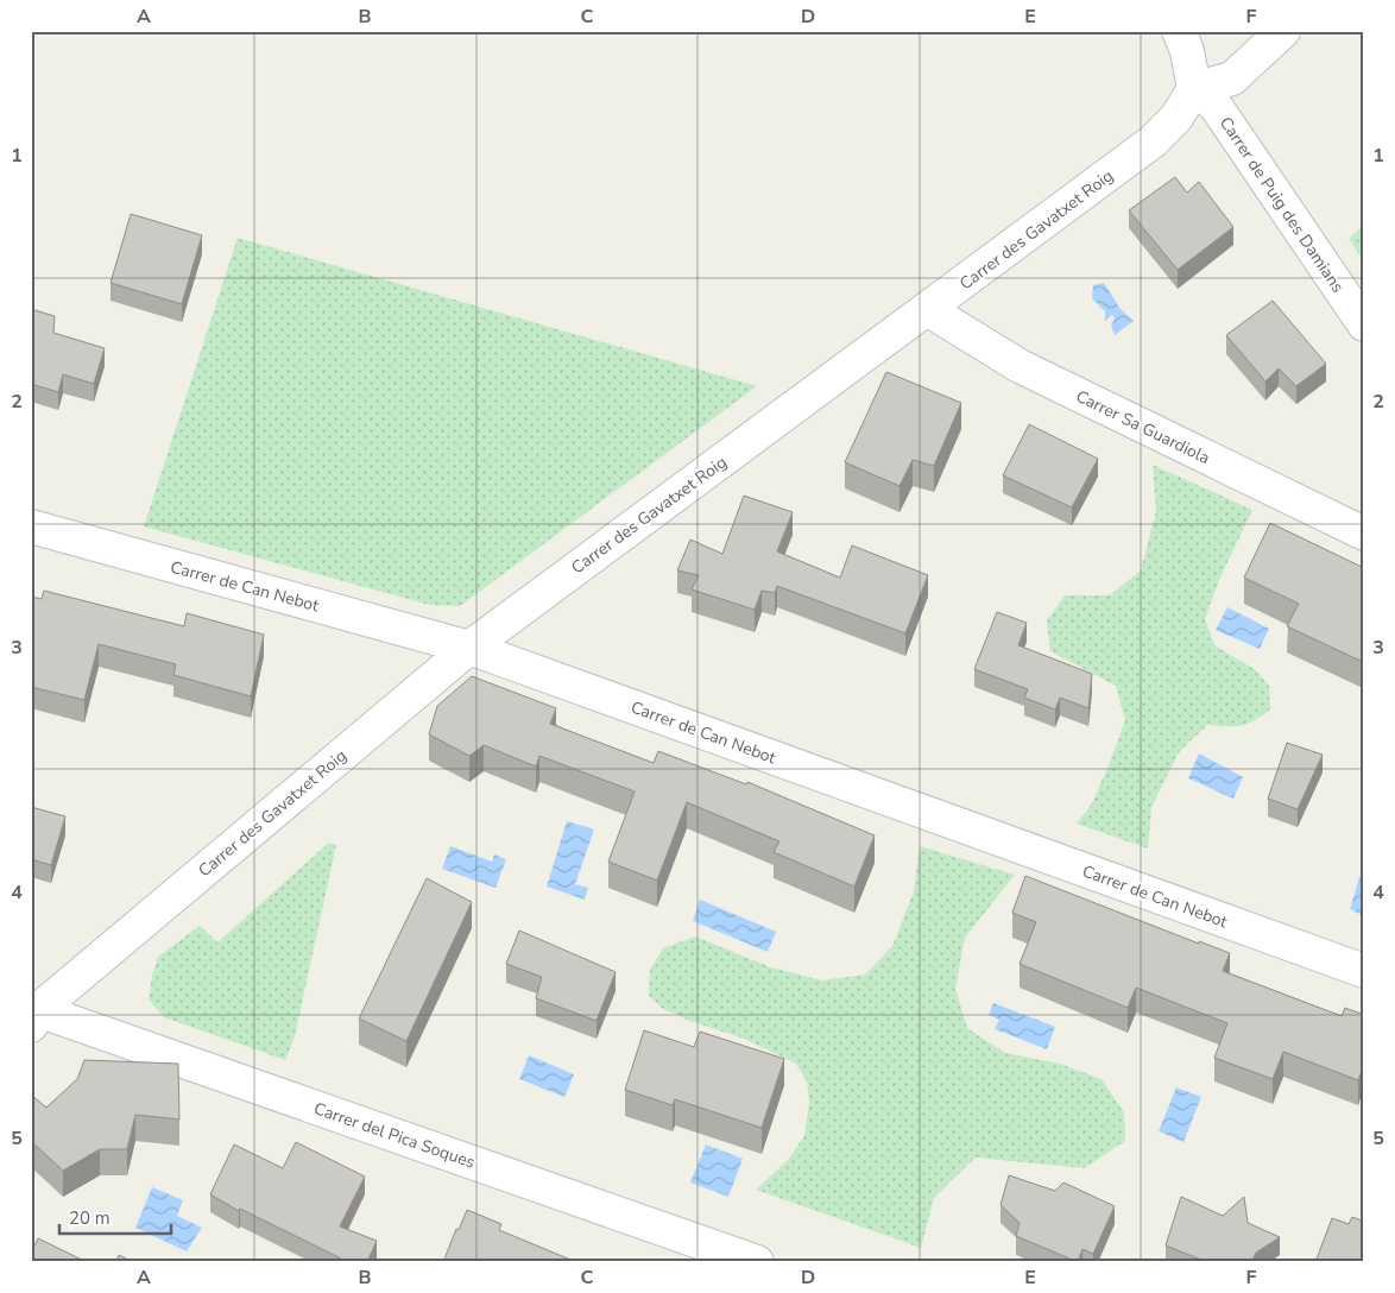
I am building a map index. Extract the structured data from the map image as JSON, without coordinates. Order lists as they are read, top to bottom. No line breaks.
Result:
{"streets":{"street":["Carrer de Puig des Damians","Carrer des Gavatxet Roig","Carrer Sa Guardiola","Carrer de Can Nebot","Carrer del Pica Soques"]},"crossings":[["Carrer de Puig des Damians","Carrer des Gavatxet Roig"],["Carrer des Gavatxet Roig","Carrer Sa Guardiola"],["Carrer des Gavatxet Roig","Carrer de Can Nebot"],["Carrer des Gavatxet Roig","Carrer del Pica Soques"]],"scale_bar":"20 m","grid":{"columns":["A","B","C","D","E","F"],"rows":["1","2","3","4","5"]}}
